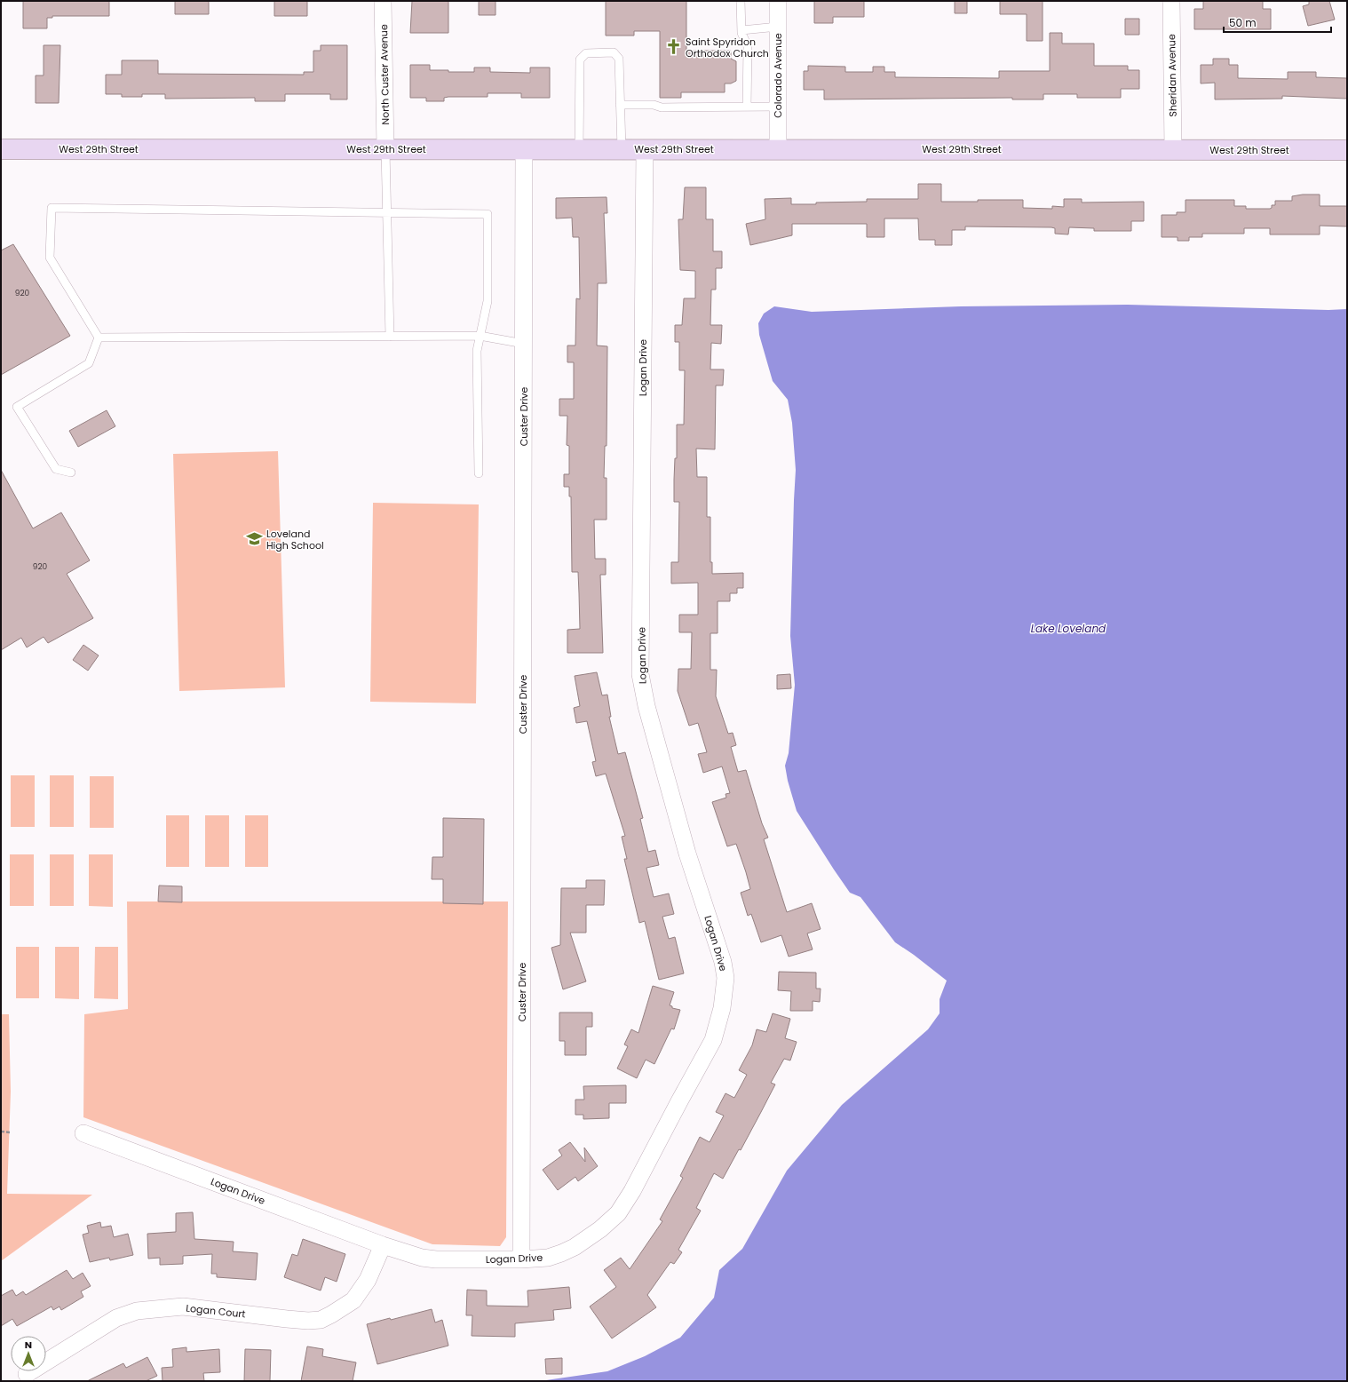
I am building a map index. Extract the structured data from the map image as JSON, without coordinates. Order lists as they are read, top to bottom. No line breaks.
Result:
{"streets":{"main road":["West 29th Street"],"street":["North Custer Avenue","Colorado Avenue","Sheridan Avenue","Logan Drive","Custer Drive","Logan Court"]},"crossings":[["North Custer Avenue","West 29th Street"],["Colorado Avenue","West 29th Street"],["Sheridan Avenue","West 29th Street"],["West 29th Street","Logan Drive"],["West 29th Street","Custer Drive"],["Logan Drive","Custer Drive"],["Logan Drive","Logan Court"]],"water":["Lake Loveland"],"places":{"church":["Saint Spyridon Orthodox Church"],"school or university":["Loveland High School"]},"house_numbers":["920","920"],"scale_bar":"50 m","north":"top"}
